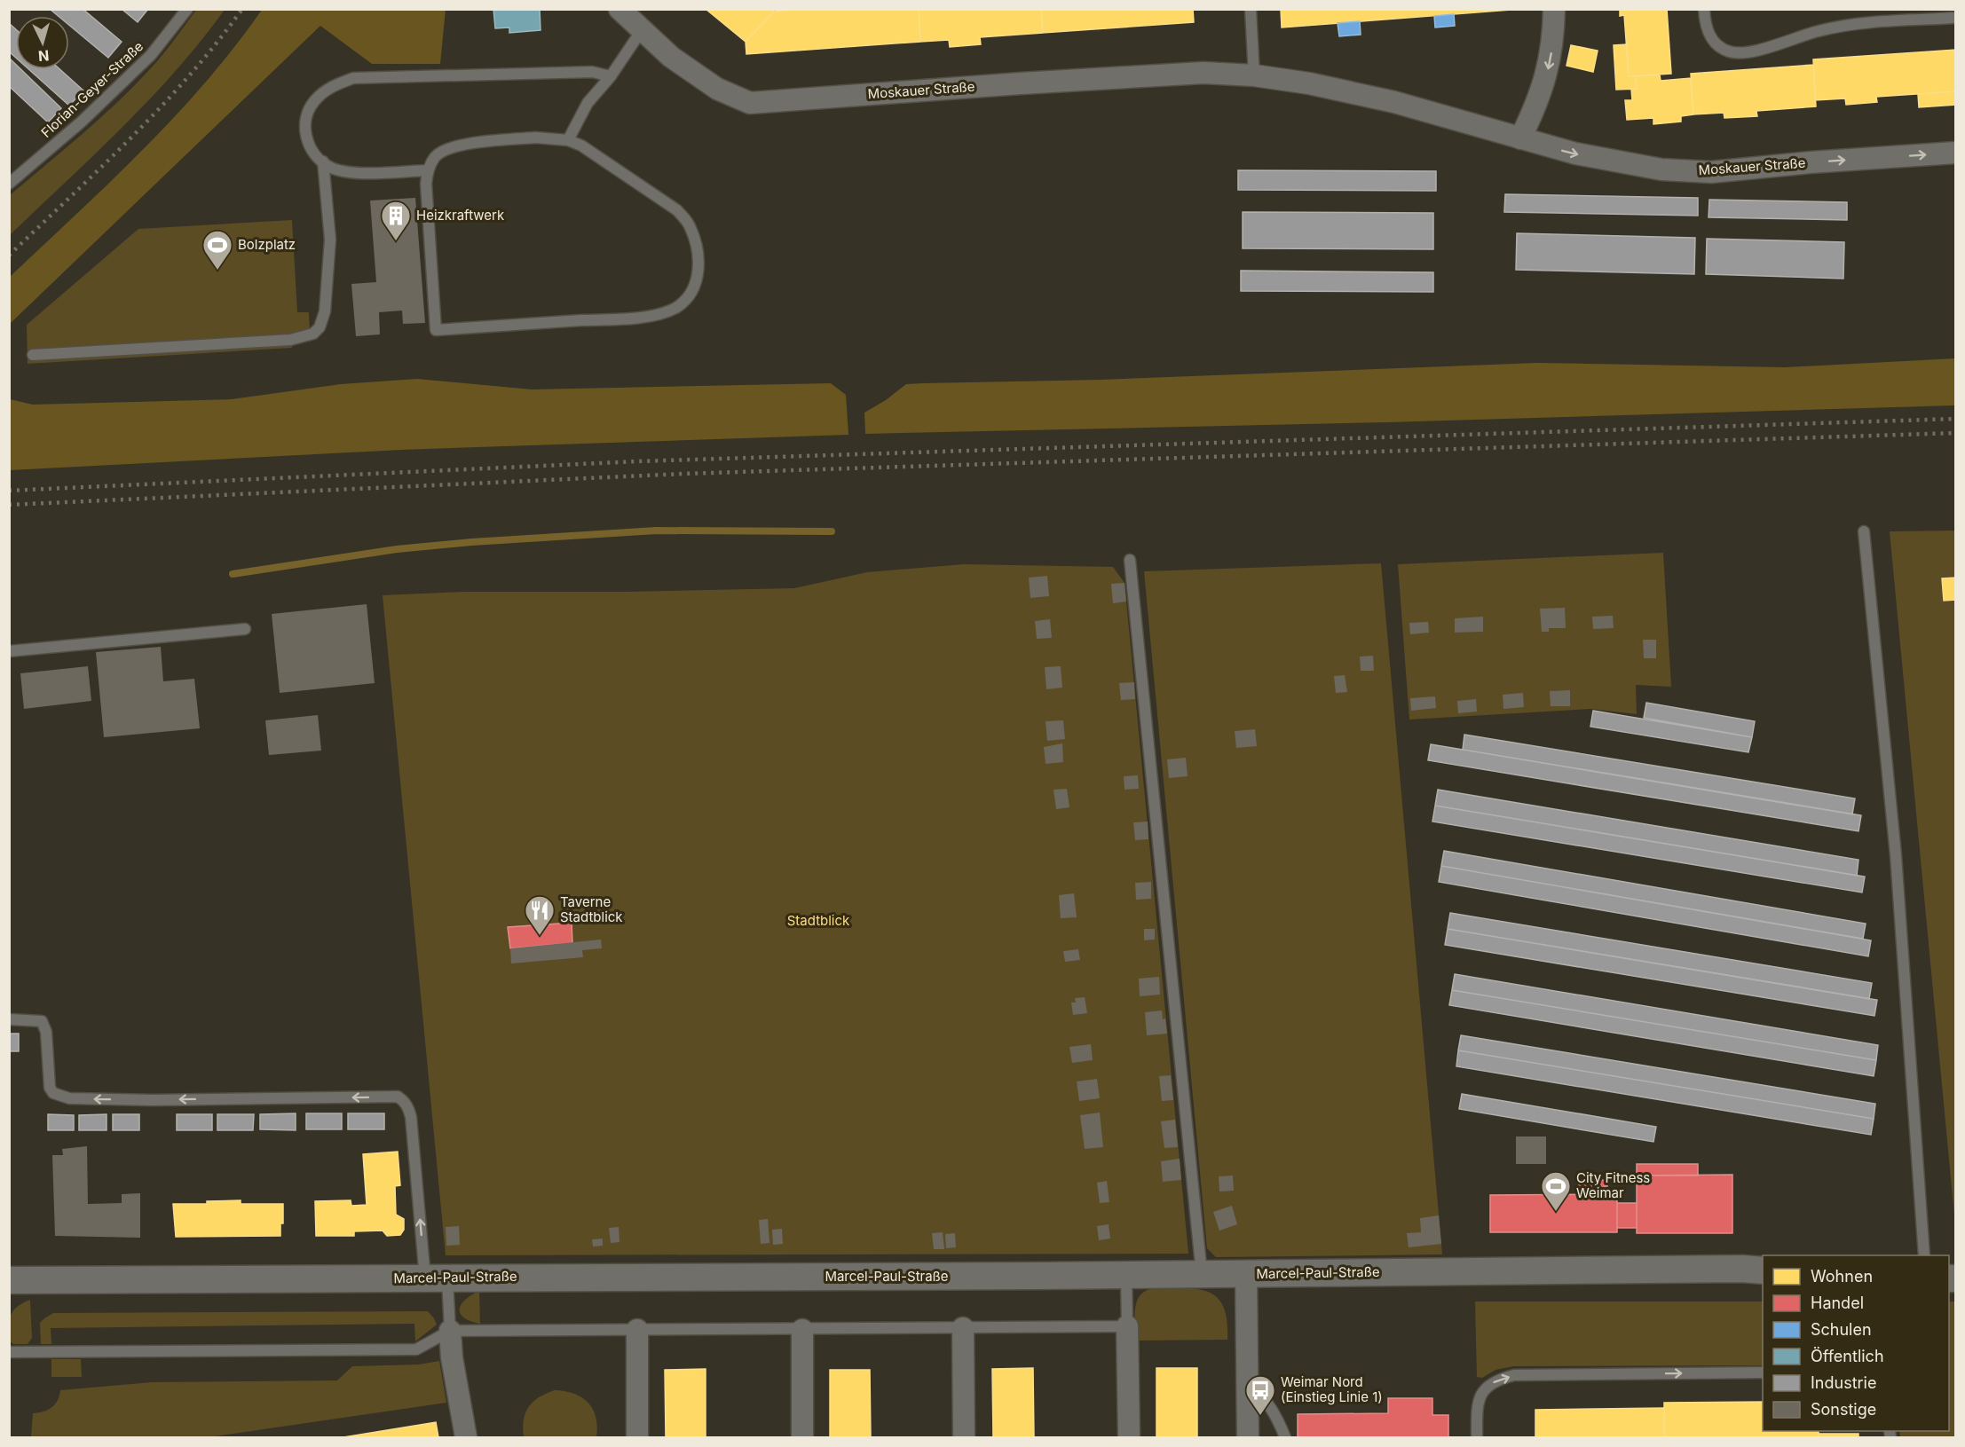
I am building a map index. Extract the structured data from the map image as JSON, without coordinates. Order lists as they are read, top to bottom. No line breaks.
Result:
{"streets":{"street":["Moskauer Straße","Marcel-Paul-Straße"],"lane":["Florian-Geyer-Straße"]},"parks":["Stadtblick"],"places":{"building":["Heizkraftwerk"],"sports":["Bolzplatz","City Fitness Weimar"],"restaurant":["Taverne Stadtblick"],"bus stop":["Weimar Nord (Einstieg Linie 1)"]},"legend":["Wohnen","Handel","Schulen","Öffentlich","Industrie","Sonstige"],"north":"bottom"}
